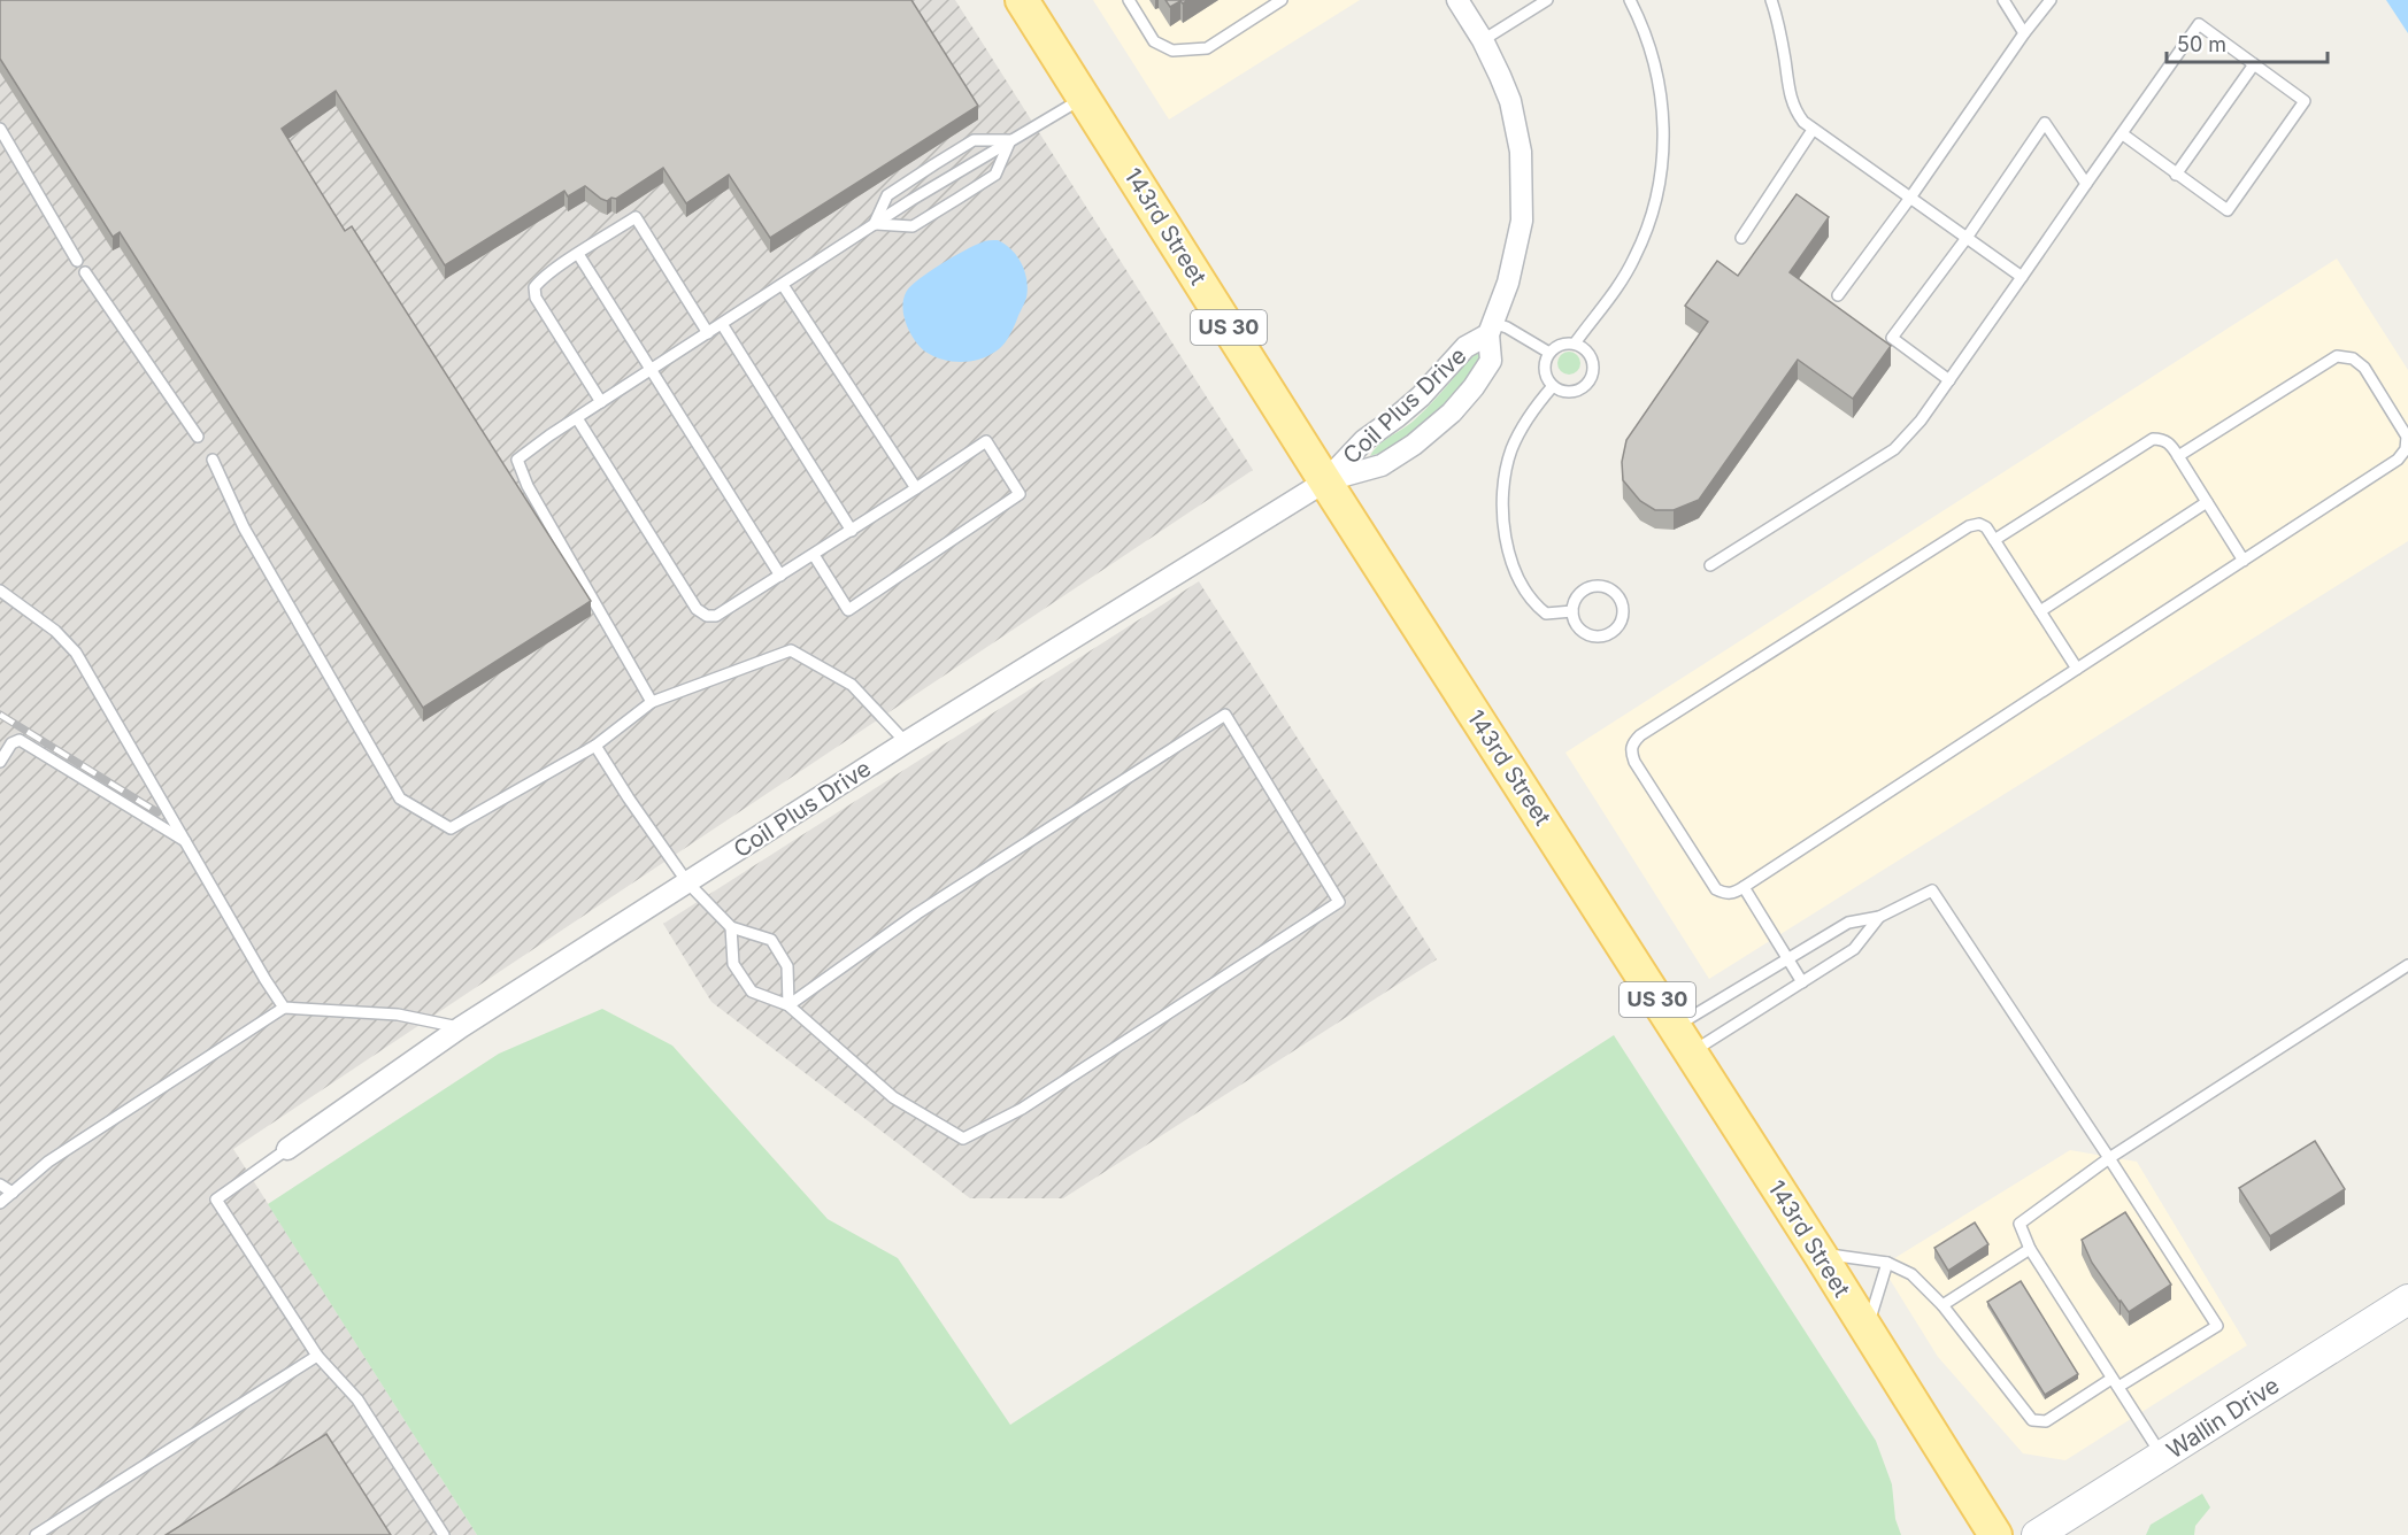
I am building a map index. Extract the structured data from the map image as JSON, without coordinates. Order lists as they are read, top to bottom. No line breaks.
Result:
{"streets":{"main road":["143rd Street","US 30","Wallin Drive"],"street":["Coil Plus Drive"]},"crossings":[["143rd Street","Coil Plus Drive"]],"scale_bar":"50 m"}
